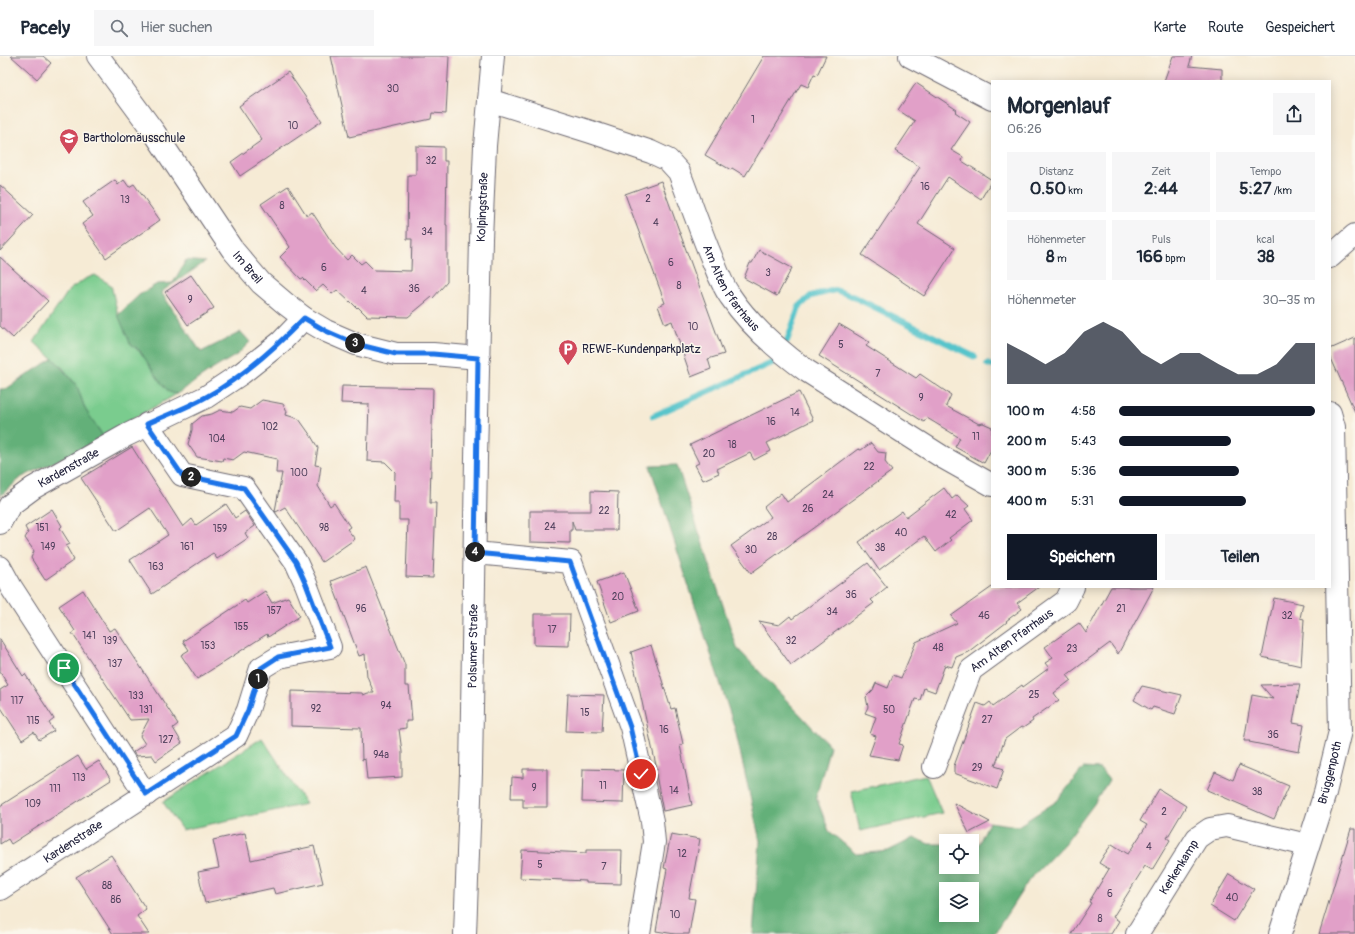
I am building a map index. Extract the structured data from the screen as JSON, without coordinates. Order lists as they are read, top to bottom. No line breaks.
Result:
{"streets":{"street":["Kolpingstraße","Im Breil","Am Alten Pfarrhaus","Kardenstraße","Polsumer Straße","Brüggenpoth","Kerkenkamp"]},"crossings":[["Kolpingstraße","Im Breil"],["Kolpingstraße","Am Alten Pfarrhaus"],["Kolpingstraße","Polsumer Straße"],["Im Breil","Kardenstraße"],["Im Breil","Polsumer Straße"],["Brüggenpoth","Kerkenkamp"]],"places":{"school or university":["Bartholomäusschule"],"parking":["REWE-Kundenparkplatz"]},"house_numbers":["30","1","10","32","16","2","13","8","4","34","6","6","3","8","36","4","9","10","5","7","9","14","16","102","11","104","18","20","22","100","24","26","22","42","24","151","98","159","40","28","149","161","38","30","163","36","20","96","21","157","34","46","32","155","17","141","139","32","153","48","23","137","25","133","117","94","92","131","50","15","27","115","16","36","127","94a","29","113","11","9","111","14","38","109","2","4","12","5","7","88","6","40","86","10","8"],"page":{"header":"Pacely","search":"Hier suchen","nav":["Karte","Route","Gespeichert"],"heading":["Morgenlauf","06:26"],"stats":[["Distanz","0.50 km"],["Zeit","2:44"],["Tempo","5:27 /km"],["Höhenmeter","8 m"],["Puls","166 bpm"],["kcal","38"]],"chart":["Höhenmeter","30–35 m"],"pins":["3","2","4","1"],"list":[{"name":"100 m","note":"4:58"},{"name":"200 m","note":"5:43"},{"name":"300 m","note":"5:36"},{"name":"400 m","note":"5:31"}],"buttons":["Speichern","Teilen"]}}
